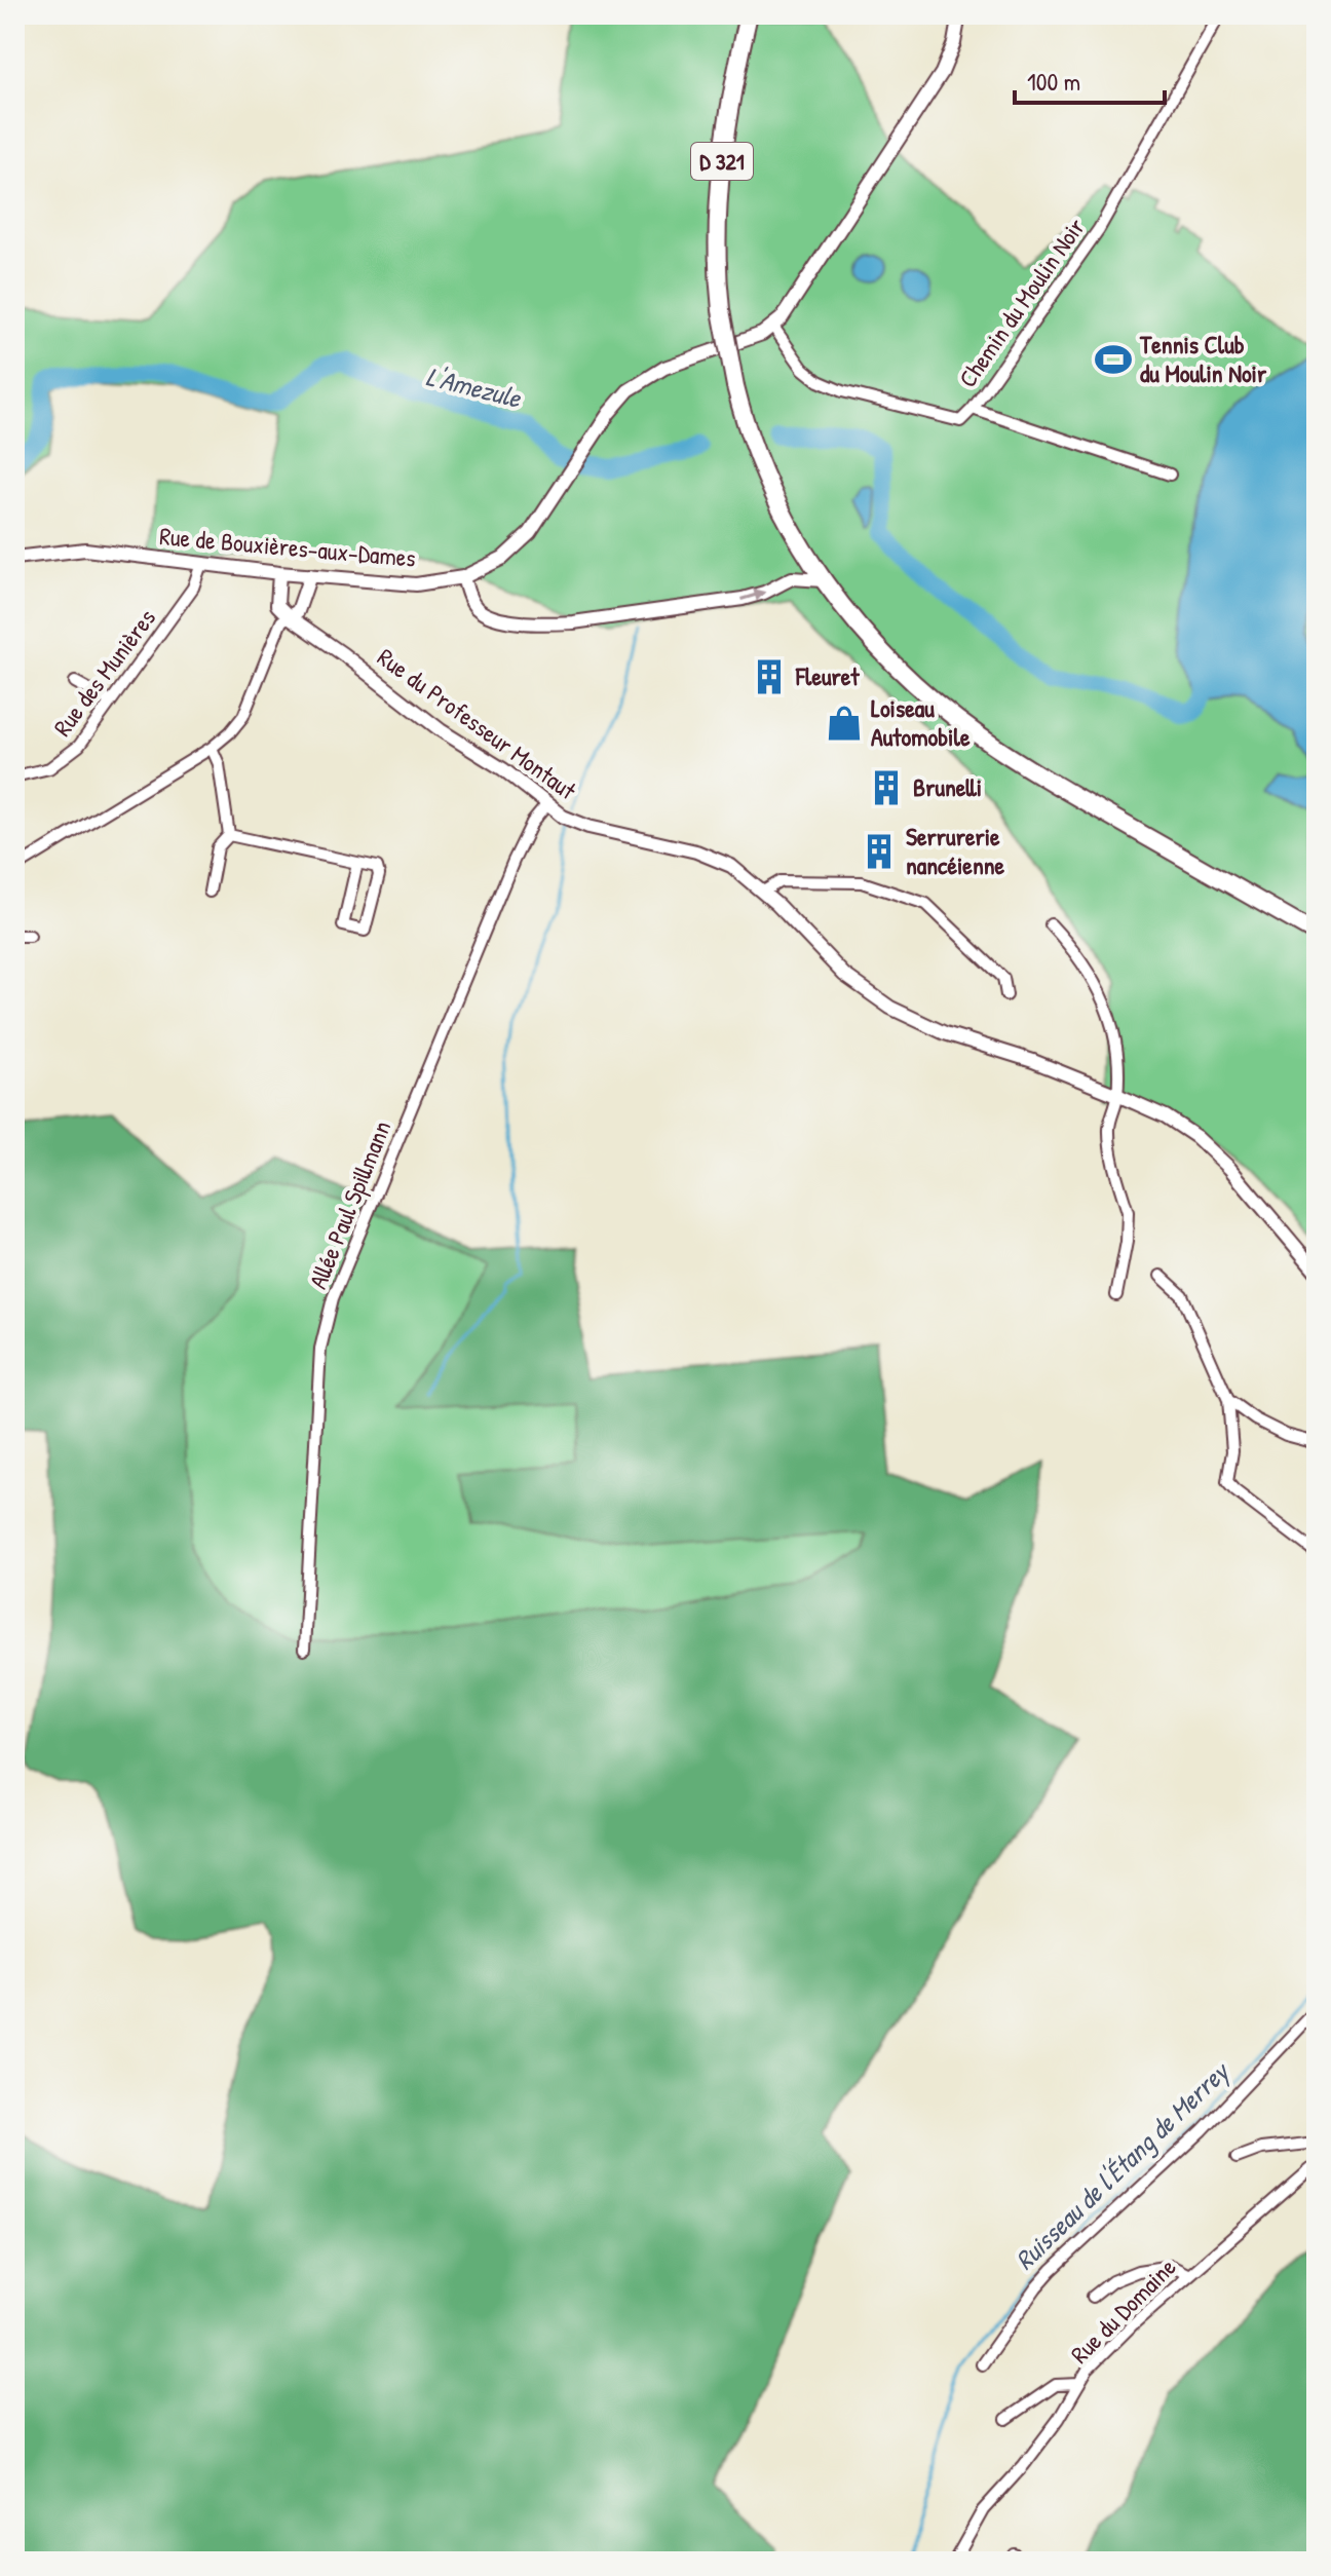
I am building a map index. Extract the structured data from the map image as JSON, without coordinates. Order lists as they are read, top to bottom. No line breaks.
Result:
{"streets":{"main road":["D 321"],"street":["Chemin du Moulin Noir","Rue de Bouxières-aux-Dames","Rue des Munières","Rue du Professeur Montaut","Allée Paul Spillmann","Rue du Domaine"]},"crossings":[["Chemin du Moulin Noir","Rue de Bouxières-aux-Dames"],["Rue de Bouxières-aux-Dames","Rue des Munières"],["Rue du Professeur Montaut","Allée Paul Spillmann"]],"water":["L'Amezule","Ruisseau de l'Étang de Merrey"],"places":{"sports":["Tennis Club du Moulin Noir"],"building":["Fleuret","Brunelli","Serrurerie nancéienne"],"shop":["Loiseau Automobile"]},"scale_bar":"100 m"}
